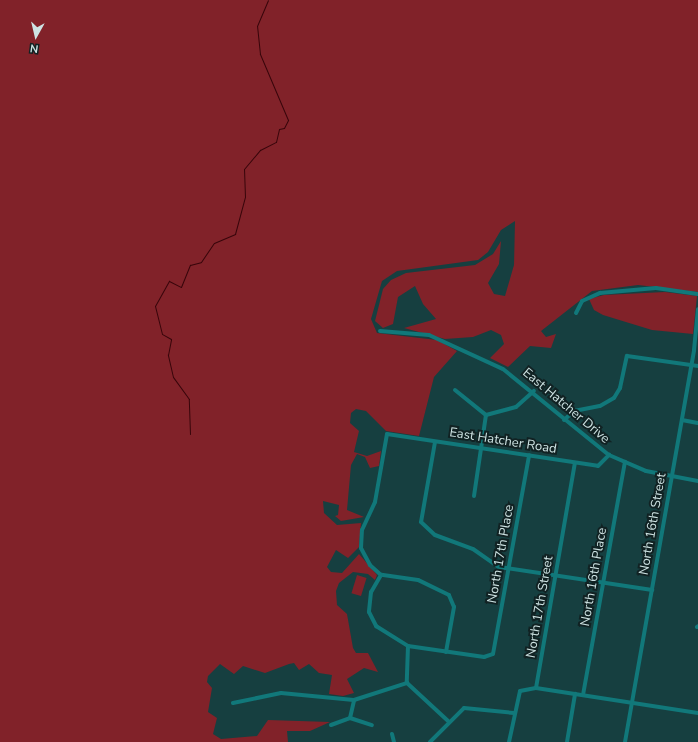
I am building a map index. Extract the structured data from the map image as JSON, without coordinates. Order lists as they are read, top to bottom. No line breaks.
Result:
{"streets":{"street":["East Hatcher Drive","East Hatcher Road","North 16th Street","North 17th Place","North 16th Place","North 17th Street"]},"crossings":[["East Hatcher Drive","East Hatcher Road"],["East Hatcher Drive","North 16th Street"],["East Hatcher Drive","North 16th Place"],["East Hatcher Road","North 17th Place"],["East Hatcher Road","North 17th Street"]],"north":"bottom"}
